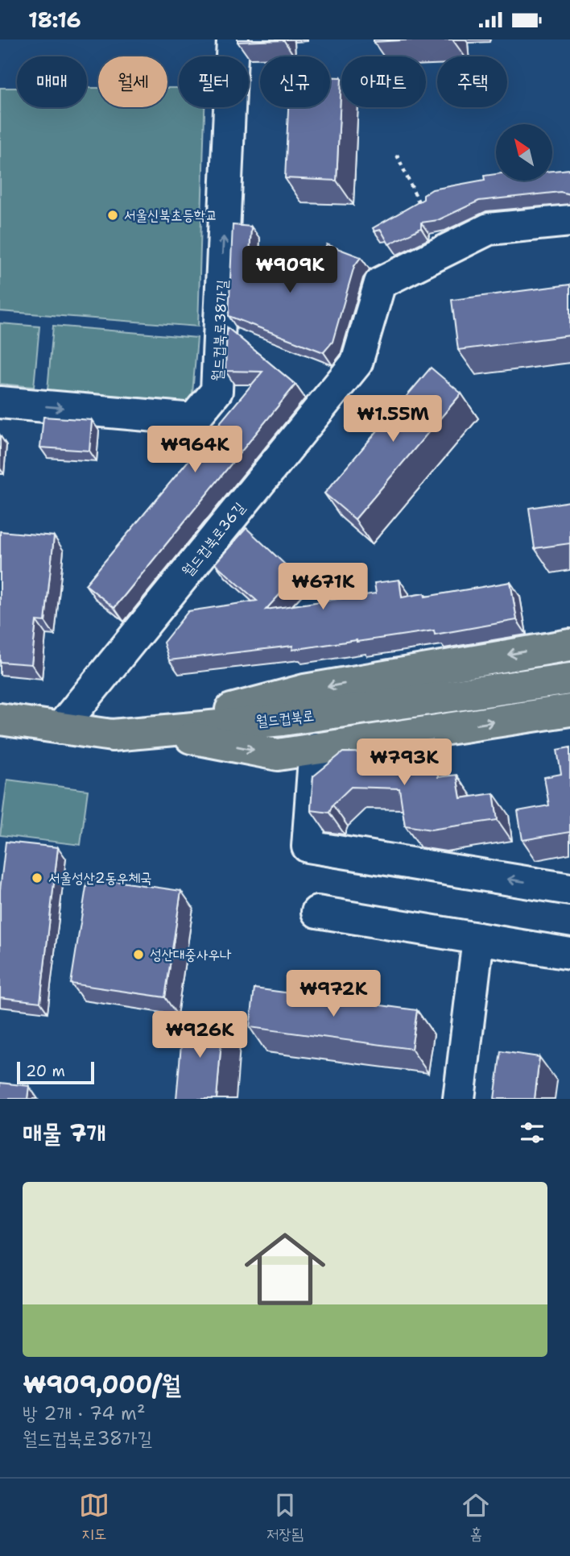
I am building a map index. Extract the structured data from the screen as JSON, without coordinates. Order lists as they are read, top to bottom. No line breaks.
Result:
{"streets":{"main road":["월드컵북로"],"street":["월드컵북로38가길","월드컵북로36길"]},"crossings":[["월드컵북로36길","월드컵북로"]],"places":["서울신북초등학교","서울성산2동우체국","성산대중사우나"],"scale_bar":"20 m","north":"top left","page":{"status":"18:16","chip":["매매","월세","필터","신규","아파트","주택"],"price":["₩909K","₩1.55M","₩964K","₩671K","₩793K","₩972K","₩926K"],"scale":"20 m","heading":"매물 7개","list":[{"name":"₩909,000/월","note":"방 2개 · 74 m² · 월드컵북로38가길"}],"tabs":["지도","저장됨","홈"]}}
